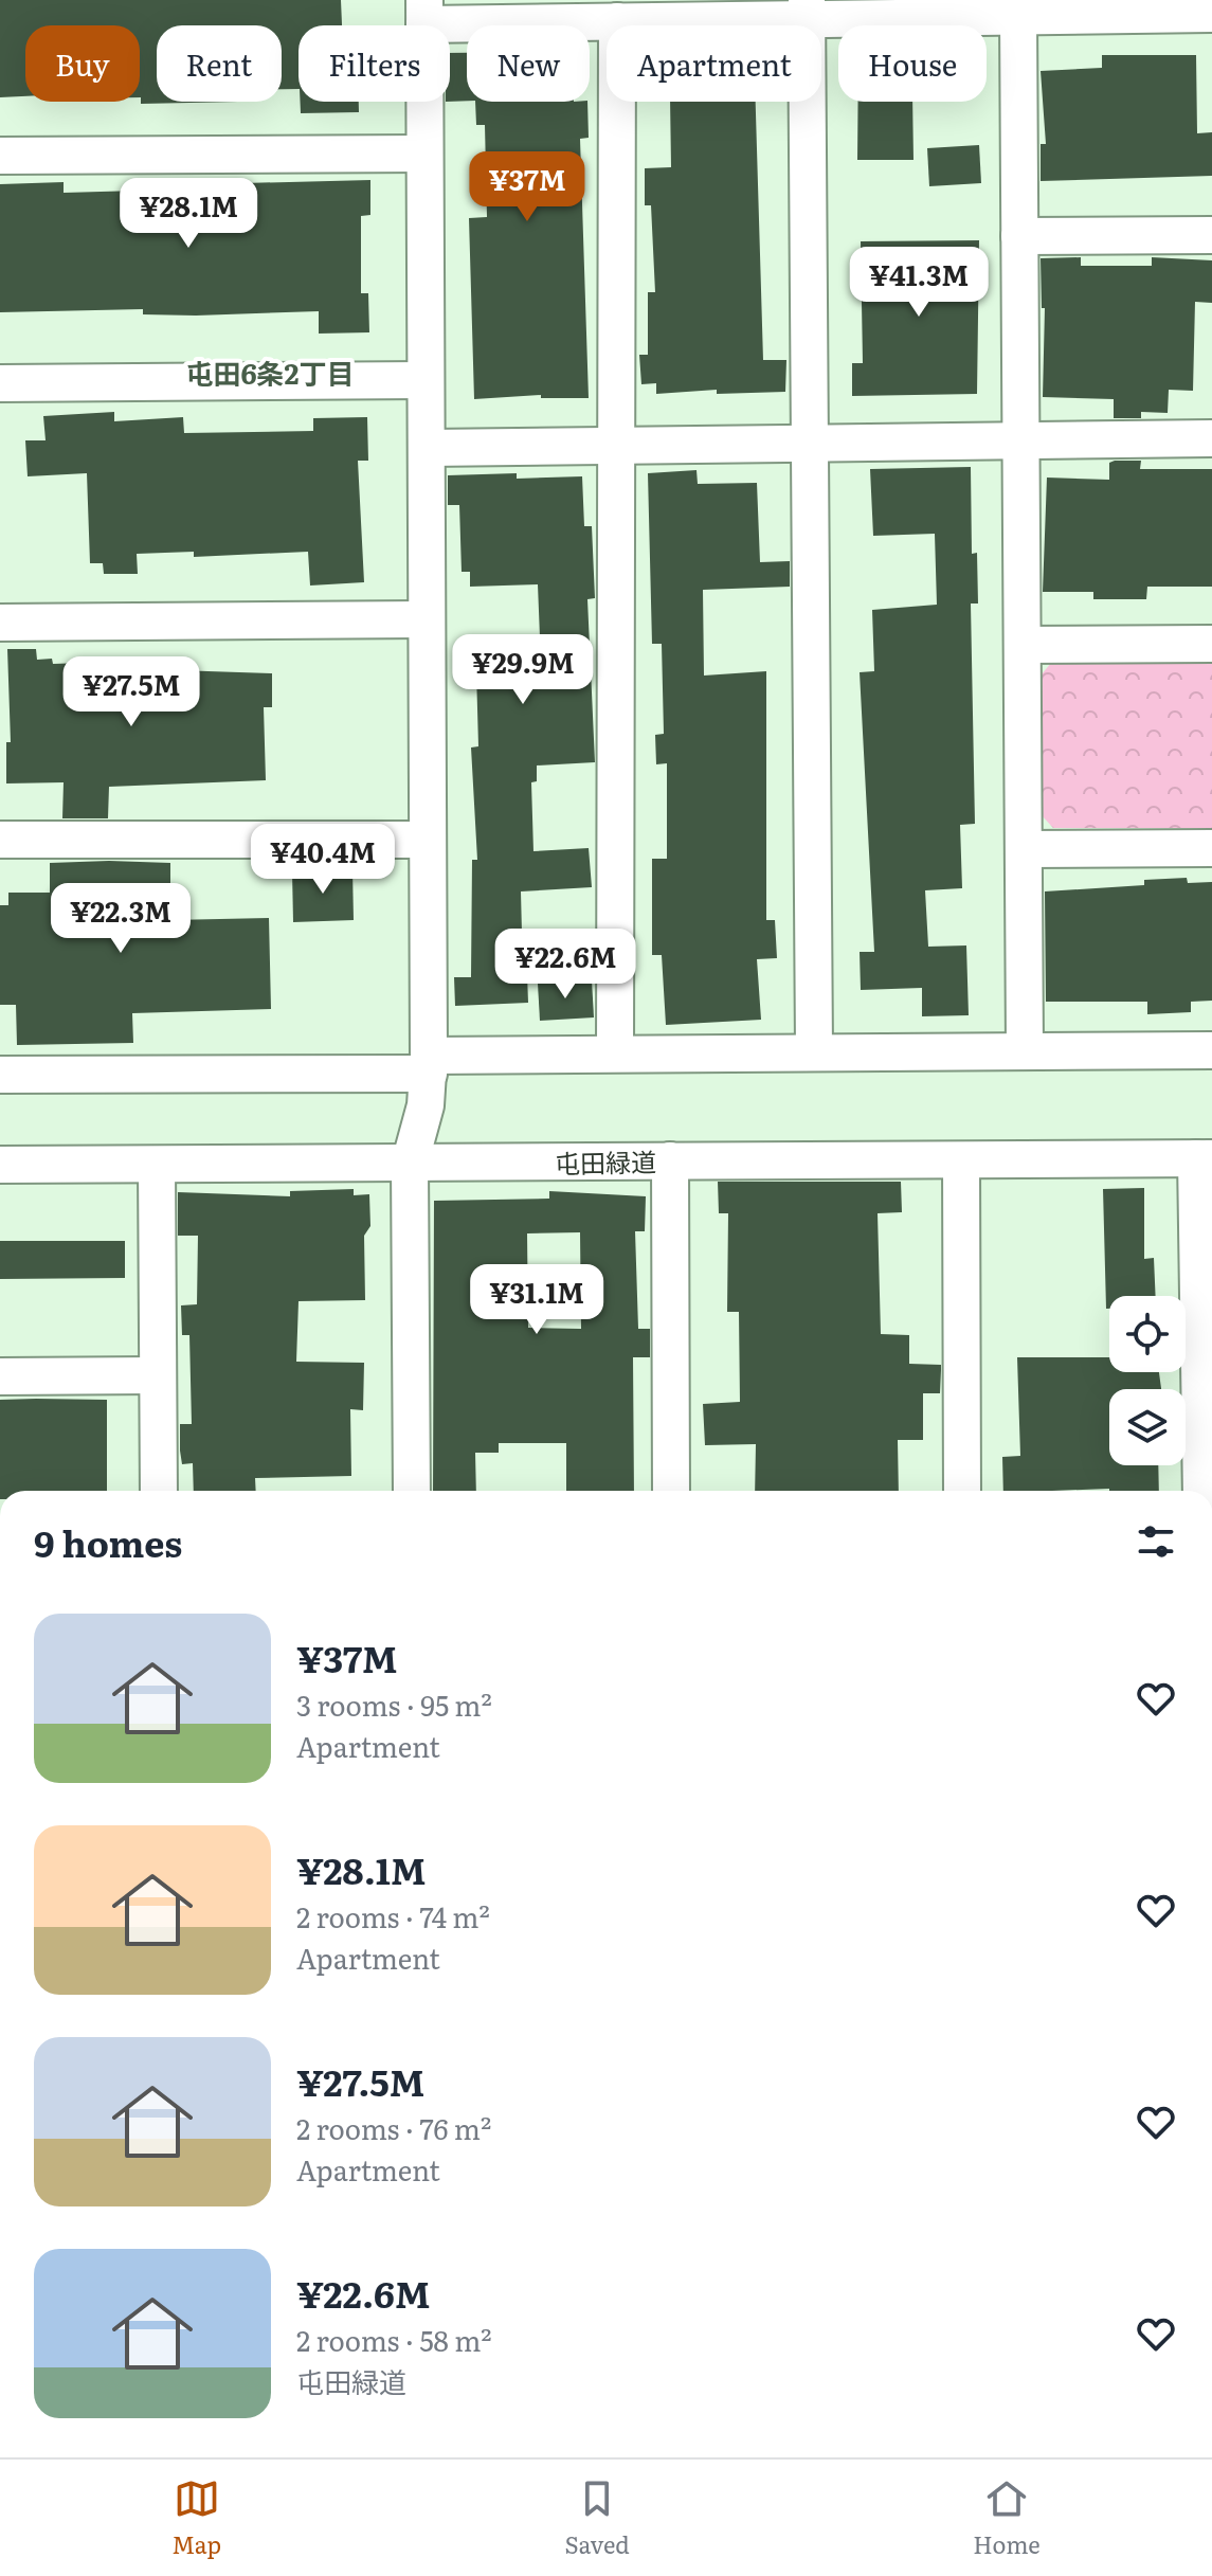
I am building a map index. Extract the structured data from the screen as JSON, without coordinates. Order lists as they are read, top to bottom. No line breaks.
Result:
{"streets":{"street":["屯田緑道"]},"districts":["屯田6条2丁目"],"page":{"chip":["Buy","Rent","Filters","New","Apartment","House"],"price":["¥37M","¥28.1M","¥41.3M","¥29.9M","¥27.5M","¥40.4M","¥22.3M","¥22.6M","¥31.1M"],"heading":"9 homes","list":[{"name":"¥37M","note":"3 rooms · 95 m² · Apartment"},{"name":"¥28.1M","note":"2 rooms · 74 m² · Apartment"},{"name":"¥27.5M","note":"2 rooms · 76 m² · Apartment"},{"name":"¥22.6M","note":"2 rooms · 58 m² · 屯田緑道"}],"tabs":["Map","Saved","Home"]}}
